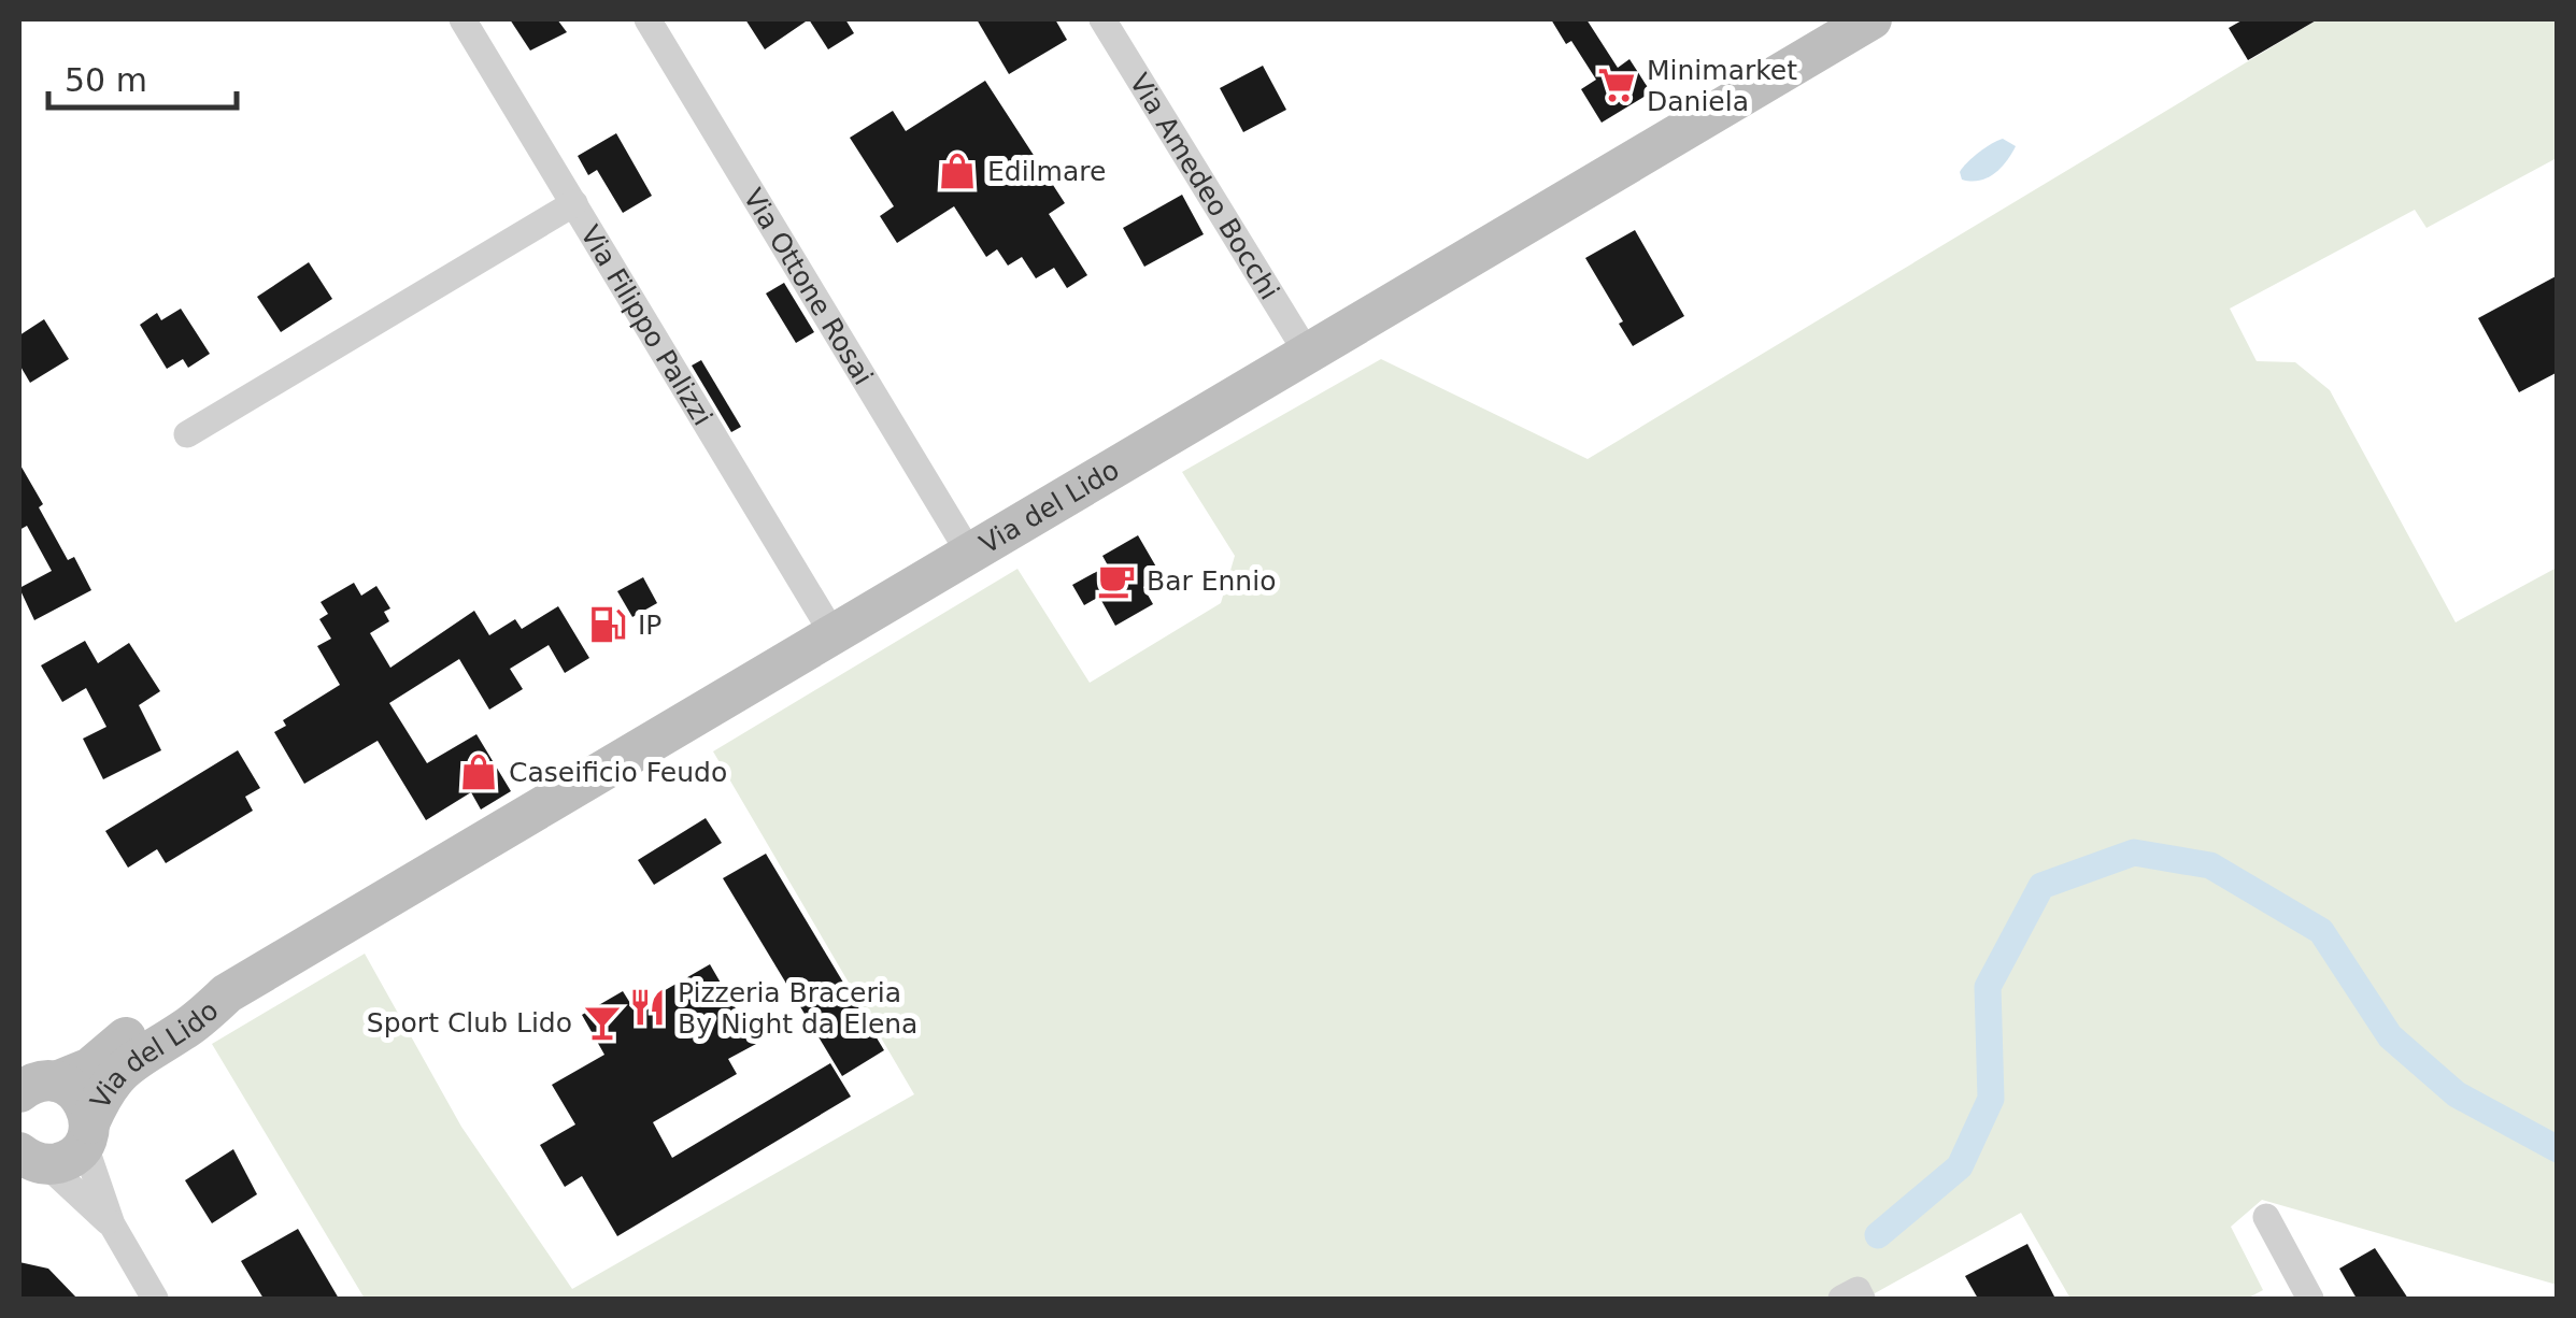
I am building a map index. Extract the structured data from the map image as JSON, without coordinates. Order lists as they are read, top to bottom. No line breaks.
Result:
{"streets":{"main road":["Via del Lido"],"street":["Via Amedeo Bocchi","Via Ottone Rosai","Via Filippo Palizzi"]},"crossings":[["Via Amedeo Bocchi","Via del Lido"],["Via Ottone Rosai","Via del Lido"],["Via Filippo Palizzi","Via del Lido"]],"places":{"supermarket":["Minimarket Daniela"],"shop":["Edilmare","Caseificio Feudo"],"cafe":["Bar Ennio"],"fuel station":["IP"],"restaurant":["Pizzeria Braceria By Night da Elena"],"bar":["Sport Club Lido"]},"scale_bar":"50 m"}
